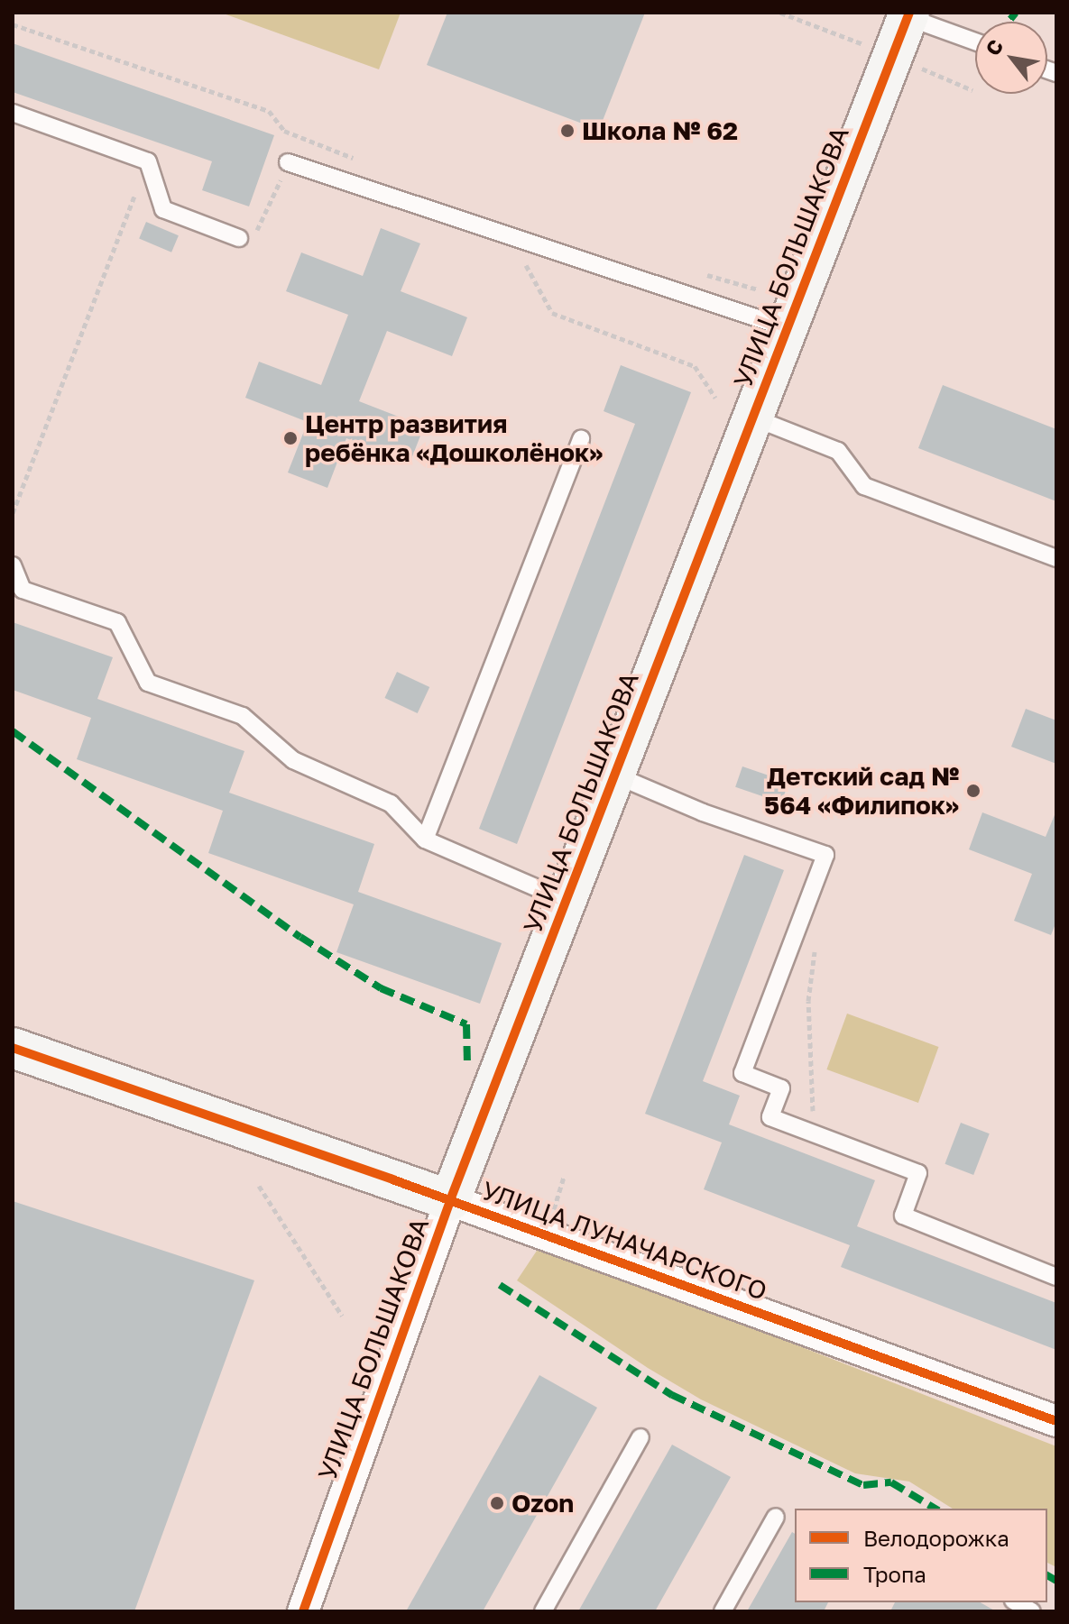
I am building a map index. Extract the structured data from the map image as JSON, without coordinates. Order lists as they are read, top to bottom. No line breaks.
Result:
{"streets":{"street":["УЛИЦА БОЛЬШАКОВА","УЛИЦА ЛУНАЧАРСКОГО"]},"crossings":[["УЛИЦА БОЛЬШАКОВА","УЛИЦА ЛУНАЧАРСКОГО"]],"places":["Школа № 62","Центр развития ребёнка «Дошколёнок»","Детский сад № 564 «Филипок»","Ozon"],"legend":["Велодорожка","Тропа"],"north":"top left"}
